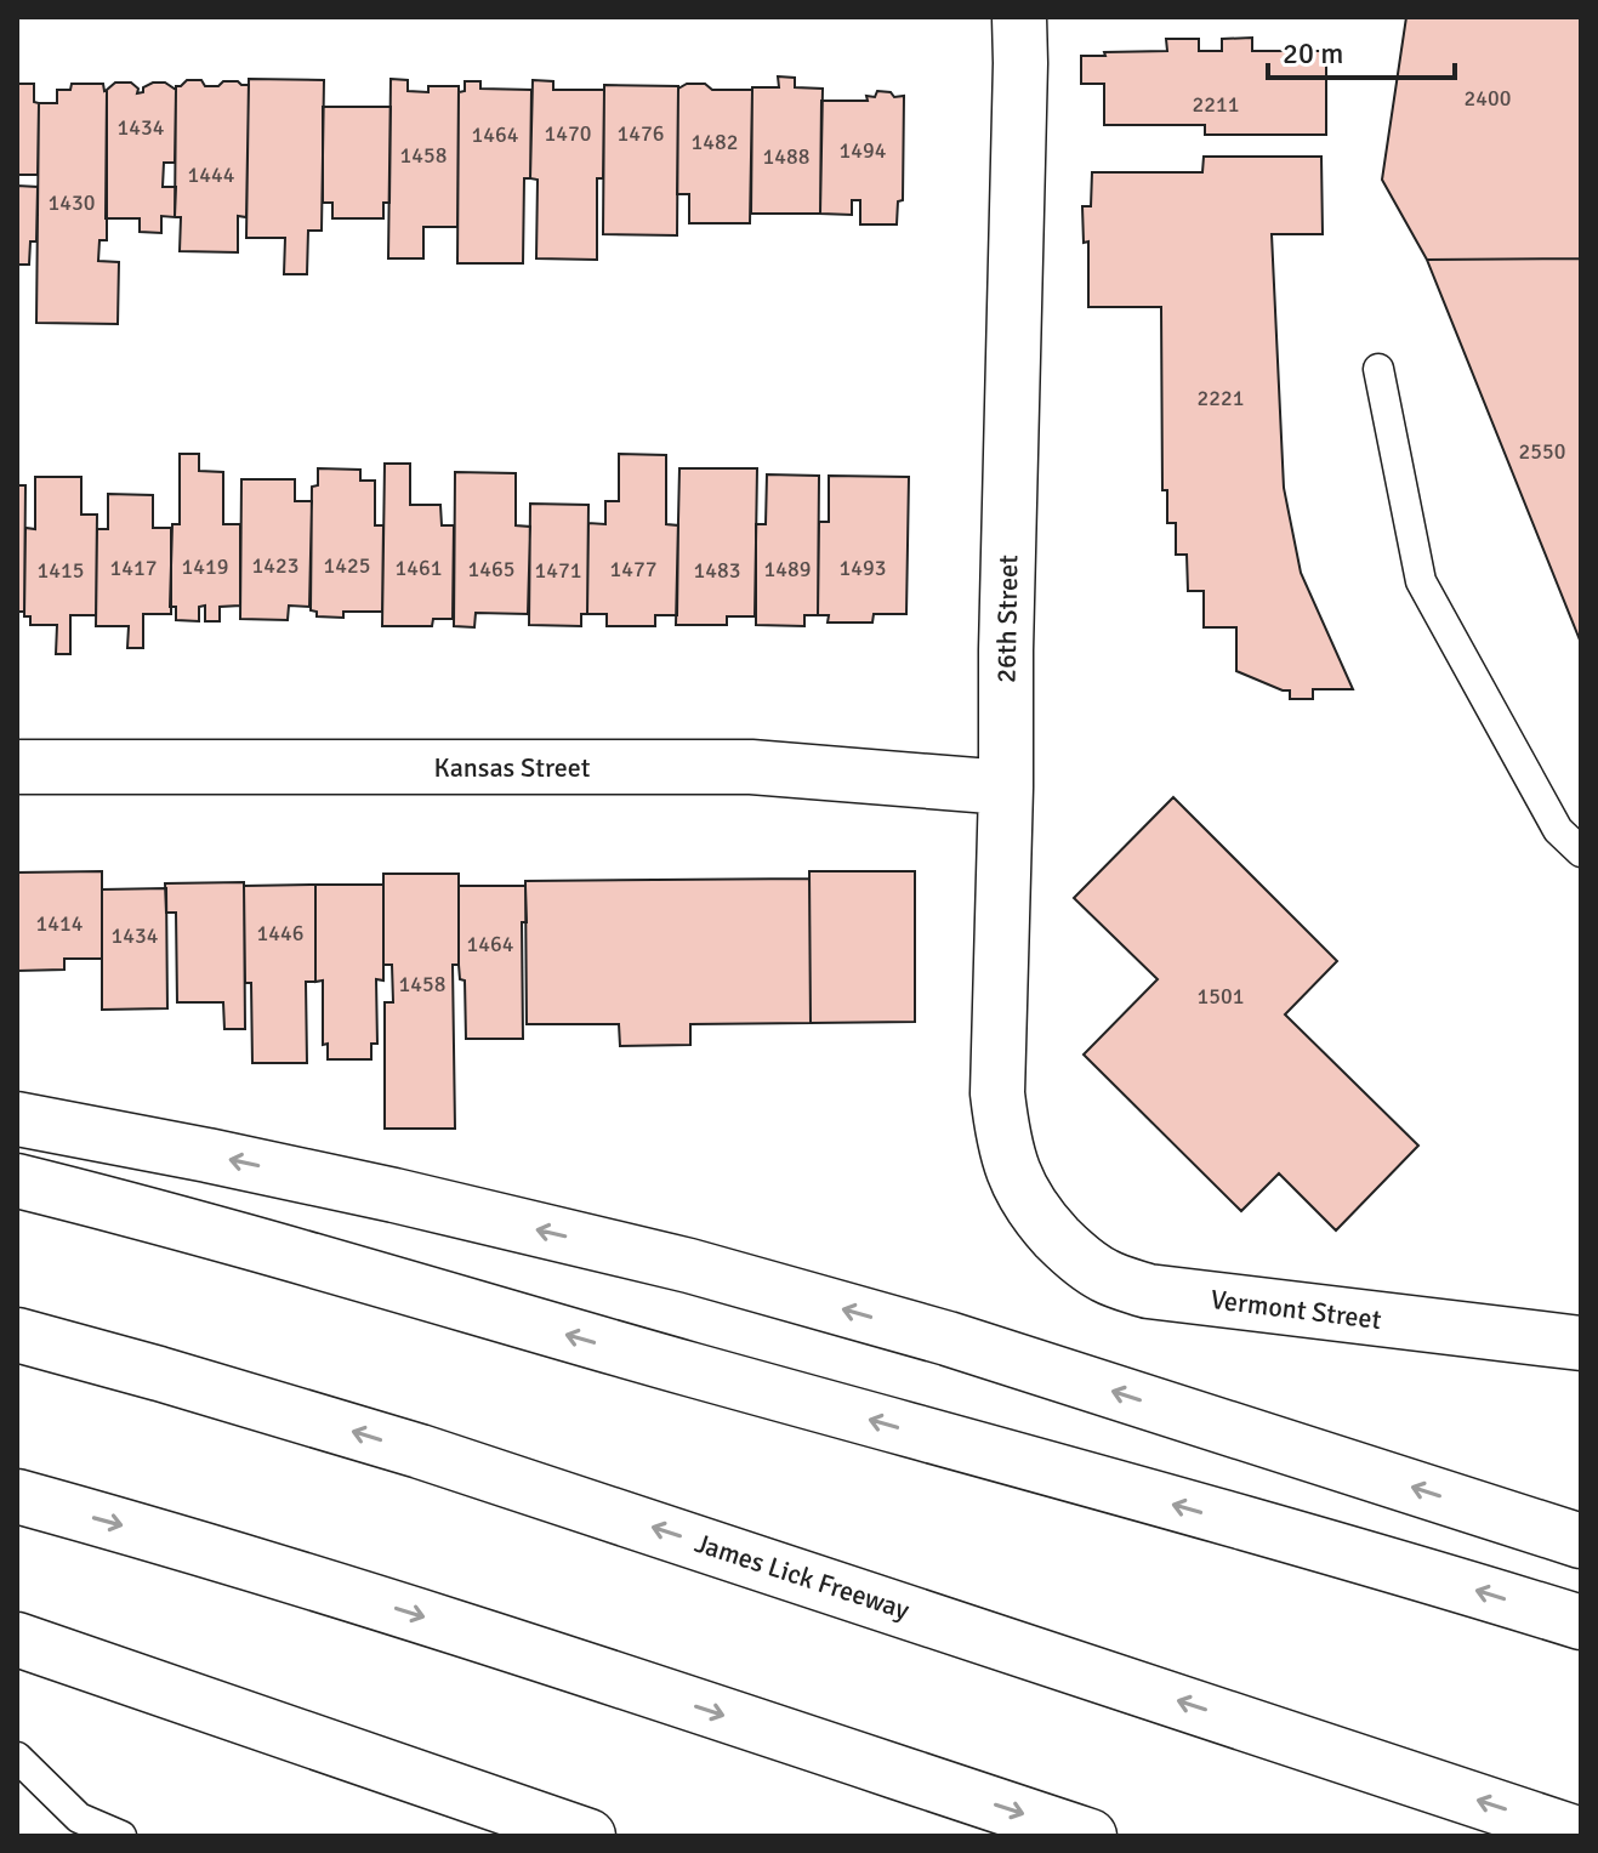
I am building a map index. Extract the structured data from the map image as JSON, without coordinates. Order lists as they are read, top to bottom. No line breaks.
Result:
{"streets":{"main road":["26th Street","Kansas Street","Vermont Street","James Lick Freeway"]},"crossings":[["26th Street","Kansas Street"],["26th Street","Vermont Street"]],"house_numbers":["2400","2211","1434","1470","1476","1464","1482","1494","1458","1488","1444","1430","2221","2550","1423","1425","1419","1417","1461","1493","1465","1477","1489","1415","1471","1483","1414","1446","1434","1464","1458","1501"],"scale_bar":"20 m"}
